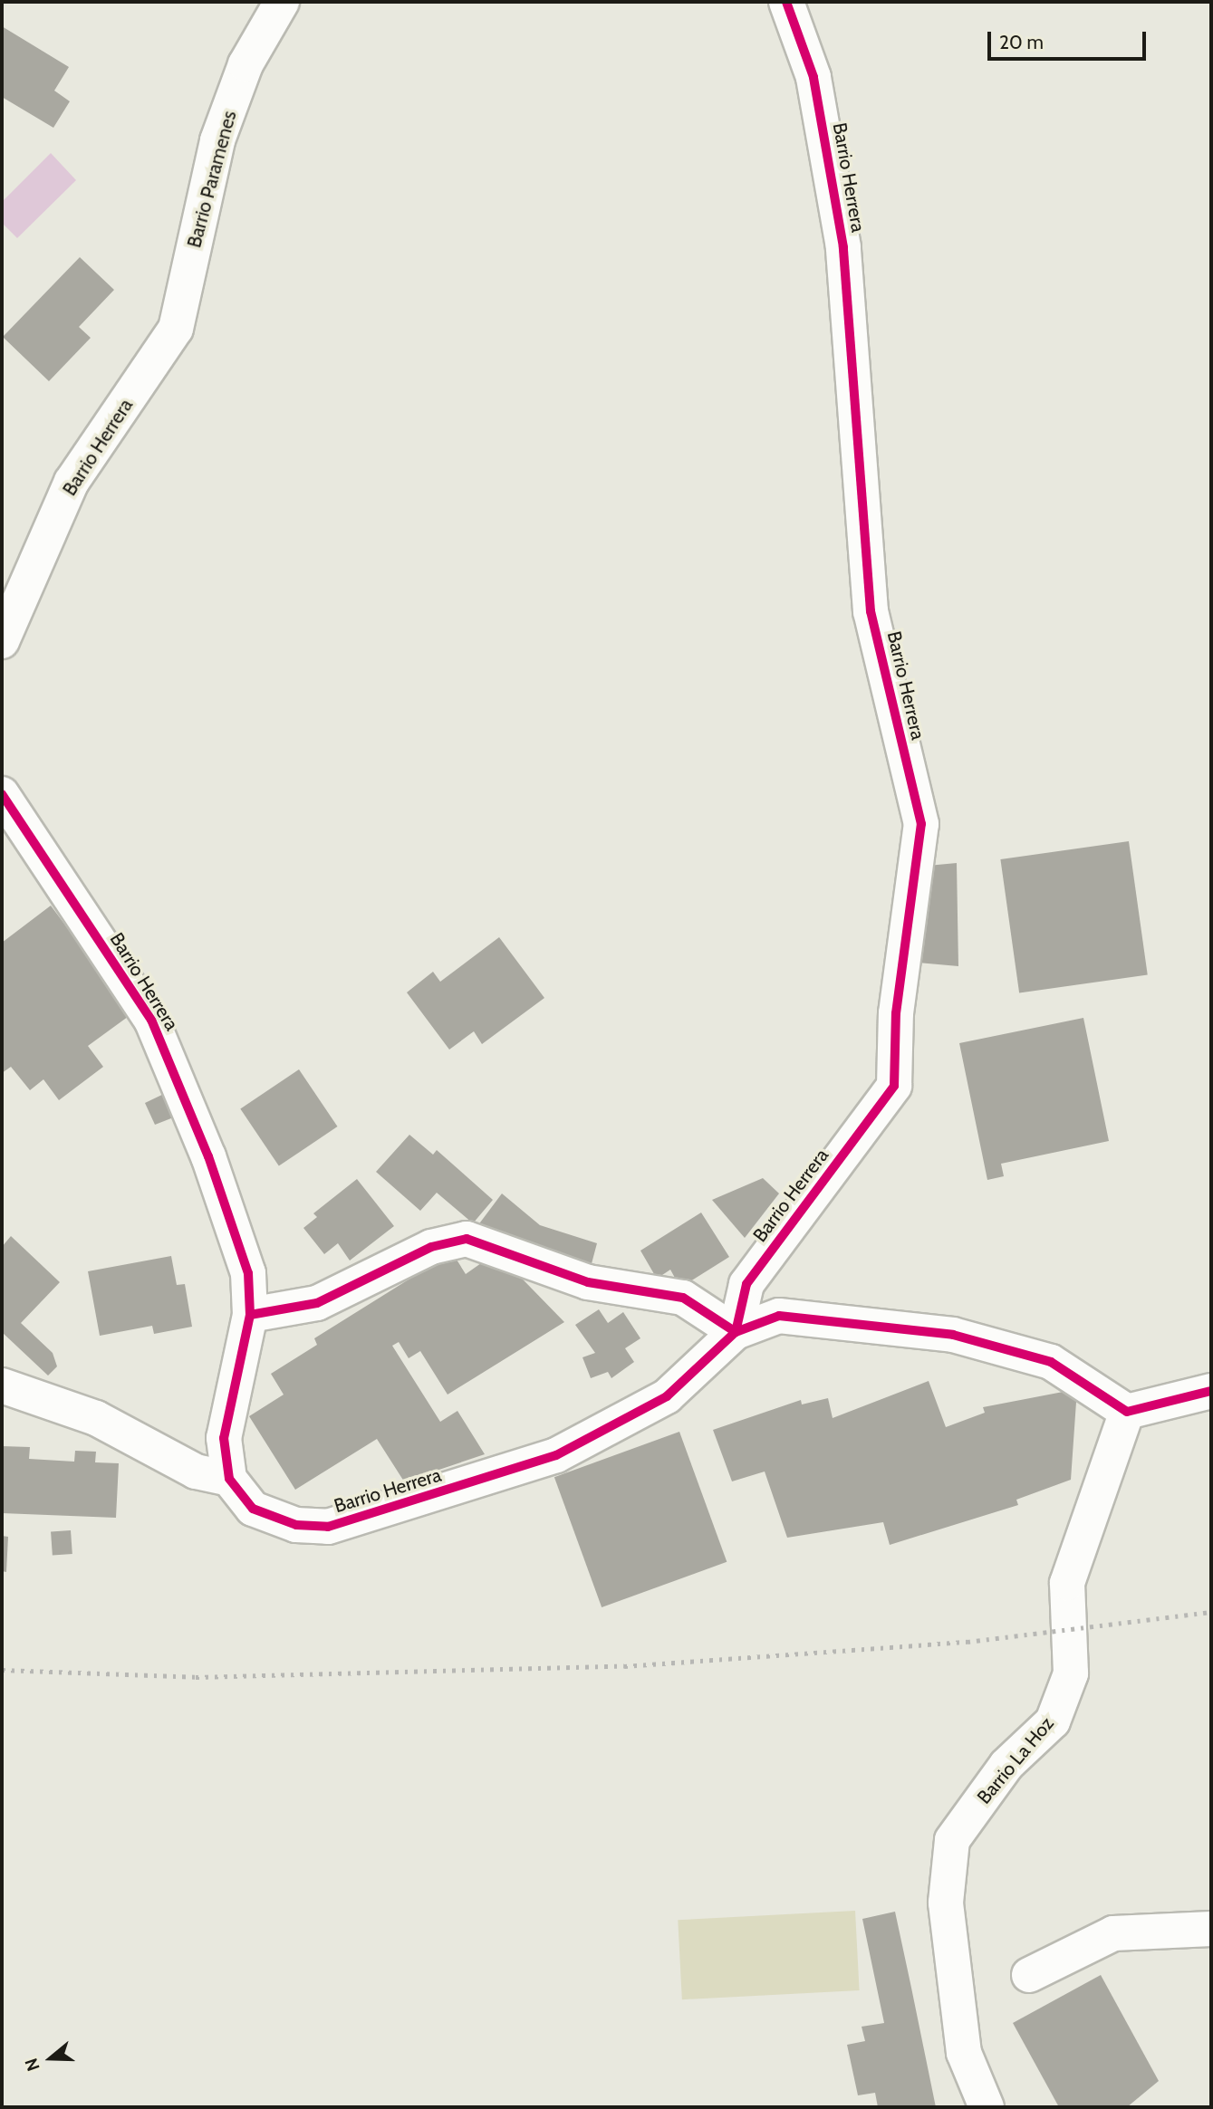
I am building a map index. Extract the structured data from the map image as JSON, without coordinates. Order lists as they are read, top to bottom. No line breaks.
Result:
{"streets":{"street":["Barrio Herrera","Barrio Paramenes","Barrio La Hoz"]},"crossings":[["Barrio Herrera","Barrio Paramenes"],["Barrio Herrera","Barrio La Hoz"]],"scale_bar":"20 m","north":"left"}
